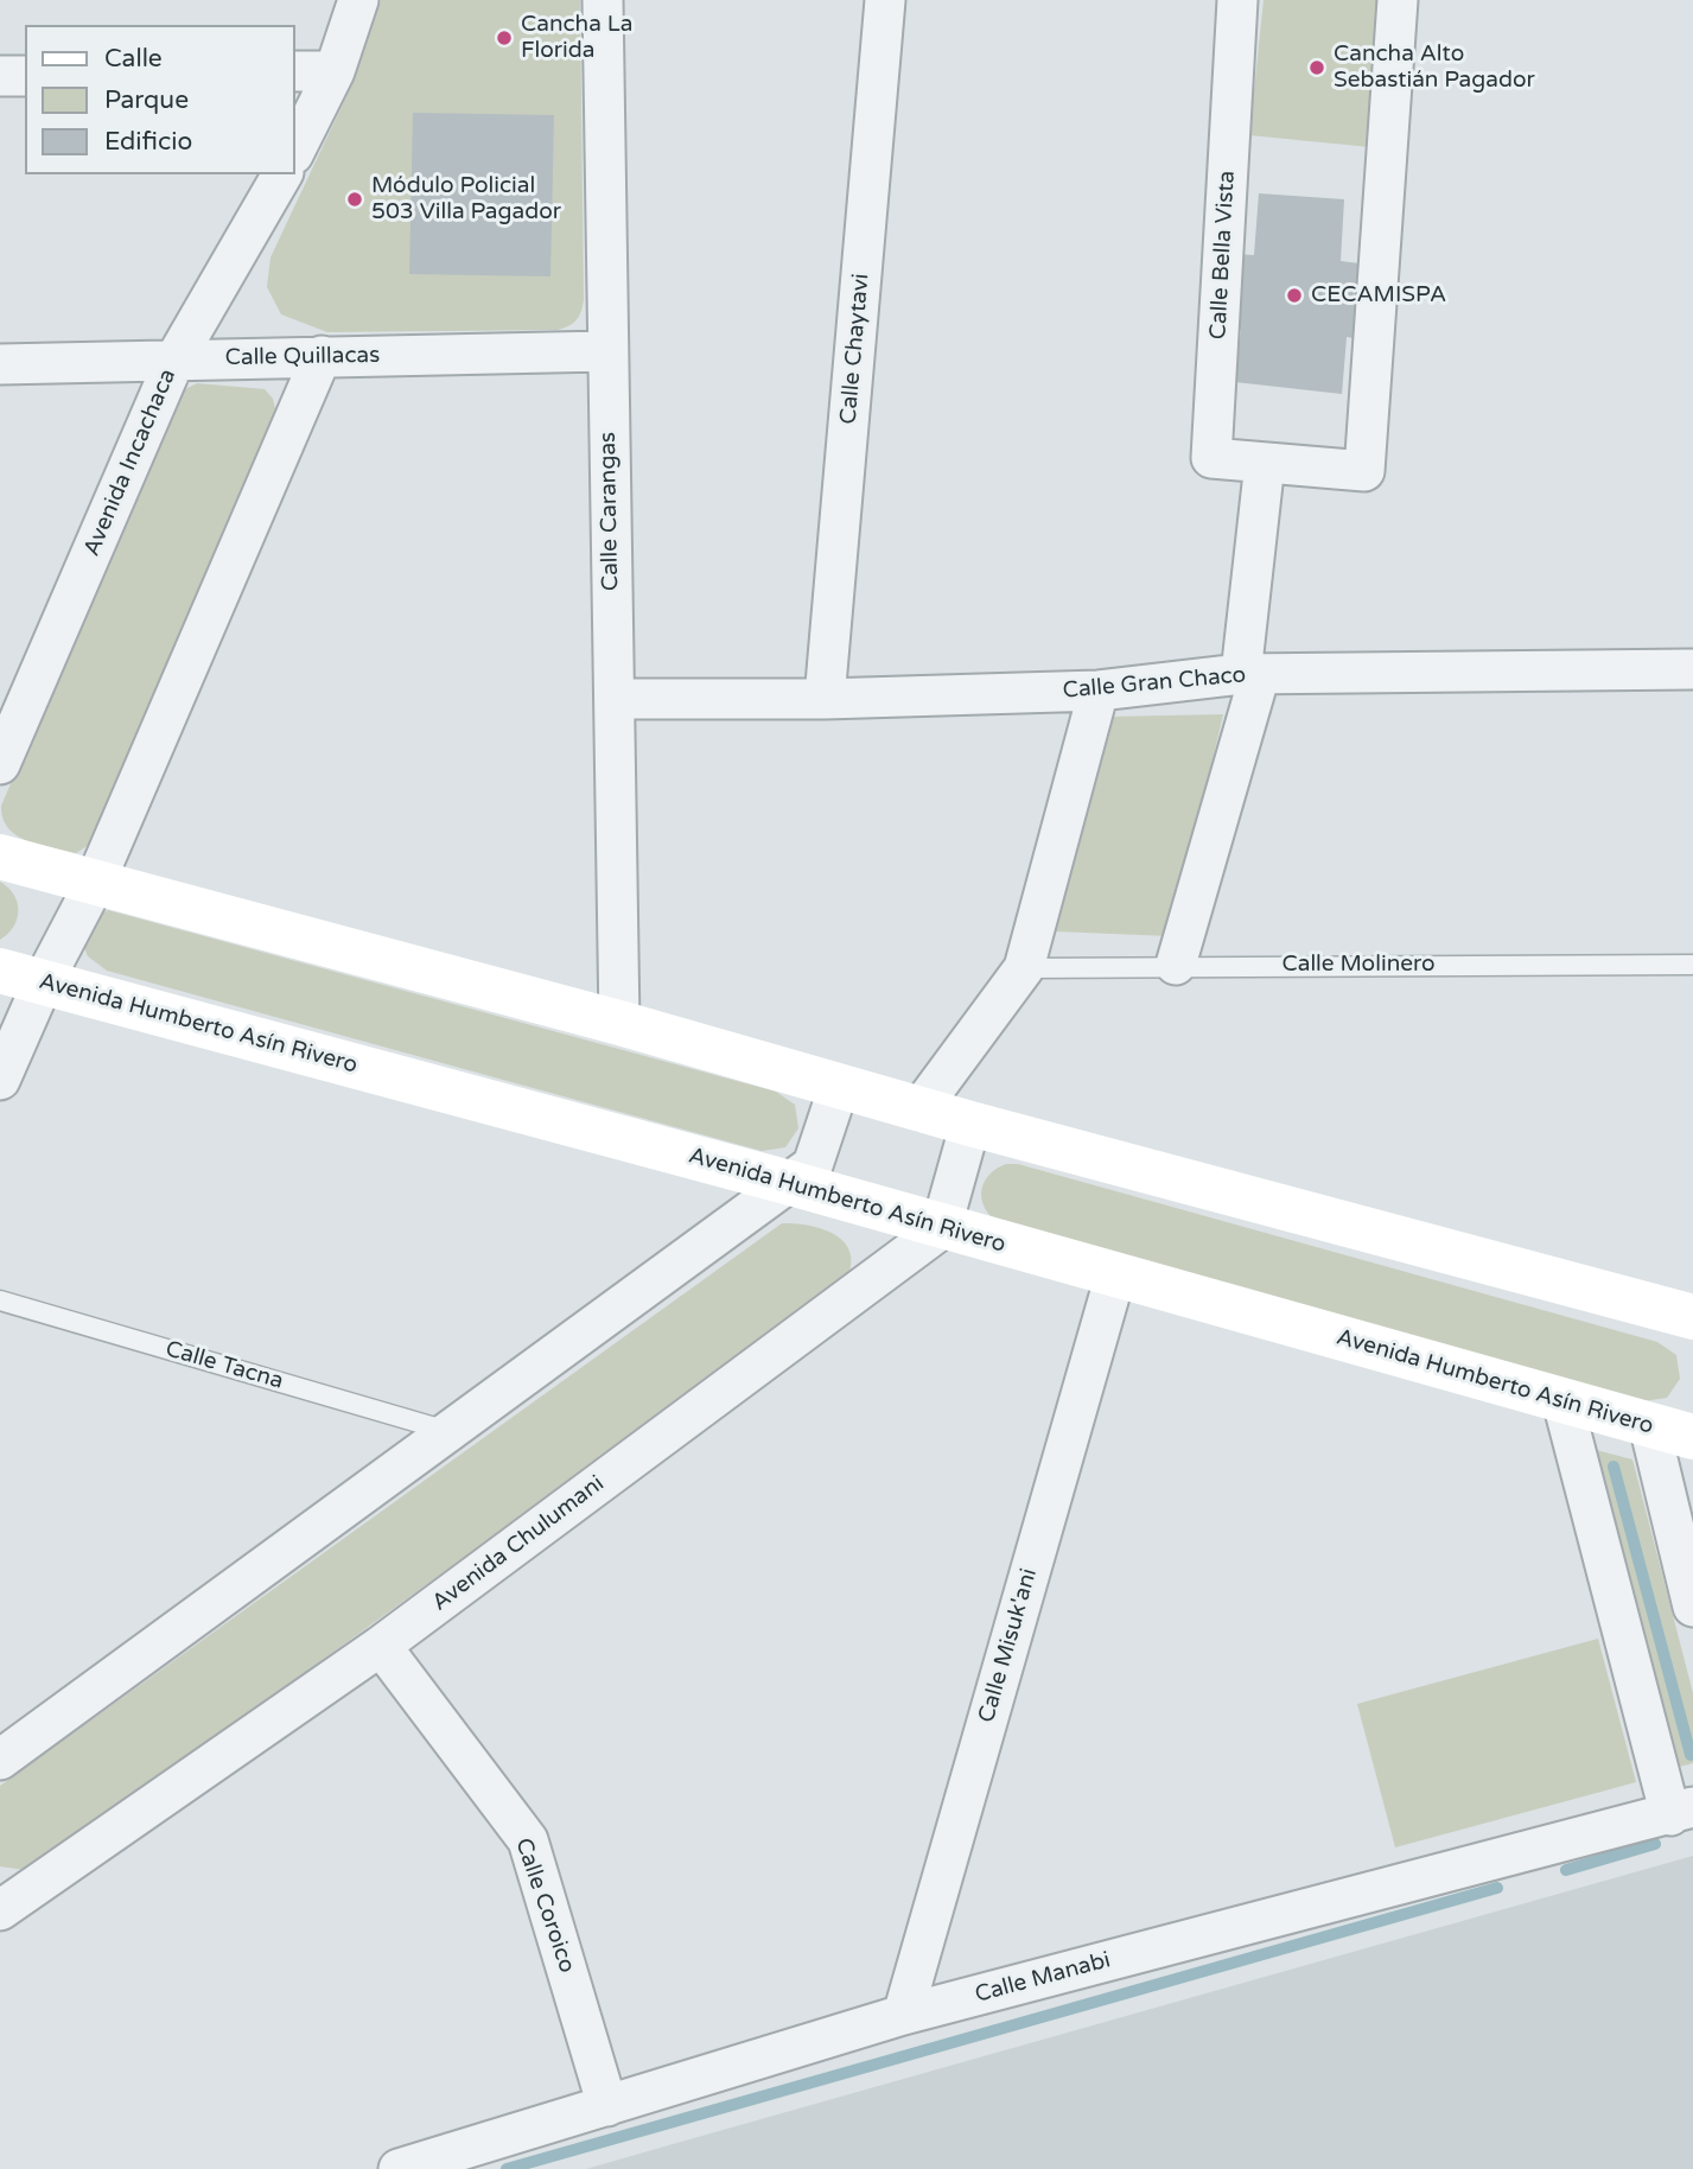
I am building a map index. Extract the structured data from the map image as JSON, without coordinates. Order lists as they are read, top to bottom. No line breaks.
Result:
{"streets":{"street":["Calle Bella Vista","Calle Chaytavi","Calle Quillacas","Avenida Incachaca","Calle Carangas","Calle Gran Chaco","Avenida Humberto Asín Rivero","Avenida Chulumani","Calle Misuk'ani","Calle Coroico","Calle Manabi"],"lane":["Calle Molinero","Calle Tacna"]},"crossings":[["Calle Chaytavi","Calle Gran Chaco"],["Calle Quillacas","Avenida Incachaca"],["Calle Quillacas","Calle Carangas"],["Calle Carangas","Calle Gran Chaco"],["Avenida Humberto Asín Rivero","Avenida Chulumani"],["Avenida Humberto Asín Rivero","Calle Misuk'ani"],["Avenida Chulumani","Calle Coroico"],["Calle Misuk'ani","Calle Manabi"],["Calle Coroico","Calle Manabi"]],"places":["Cancha La Florida","Cancha Alto Sebastián Pagador","Módulo Policial 503 Villa Pagador","CECAMISPA"],"legend":["Calle","Parque","Edificio"]}
